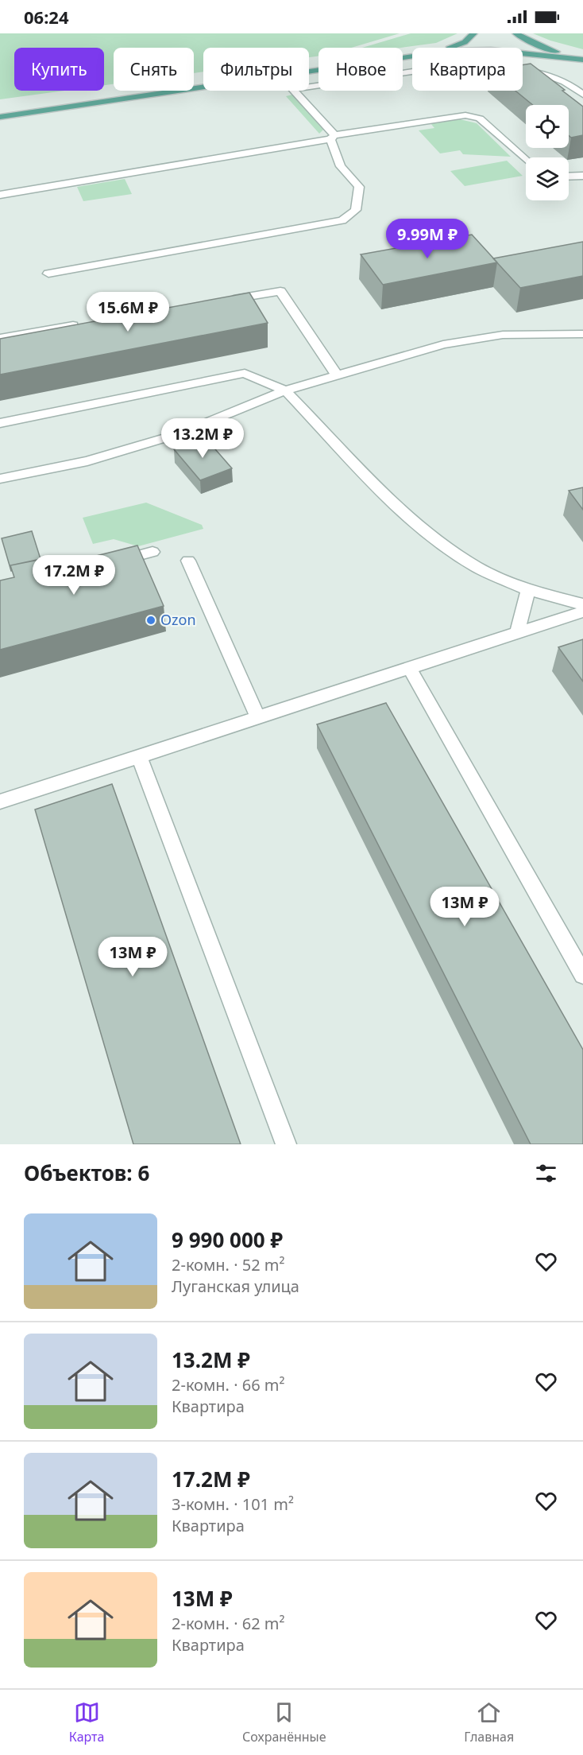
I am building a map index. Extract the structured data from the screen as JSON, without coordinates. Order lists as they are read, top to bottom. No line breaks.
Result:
{"places":["Ozon"],"page":{"status":"06:24","chip":["Купить","Снять","Фильтры","Новое","Квартира"],"price":["9.99M ₽","15.6M ₽","13.2M ₽","17.2M ₽","13M ₽","13M ₽"],"heading":"Объектов: 6","list":[{"name":"9 990 000 ₽","note":"2-комн. · 52 m² · Луганская улица"},{"name":"13.2M ₽","note":"2-комн. · 66 m² · Квартира"},{"name":"17.2M ₽","note":"3-комн. · 101 m² · Квартира"},{"name":"13M ₽","note":"2-комн. · 62 m² · Квартира"}],"tabs":["Карта","Сохранённые","Главная"]}}
